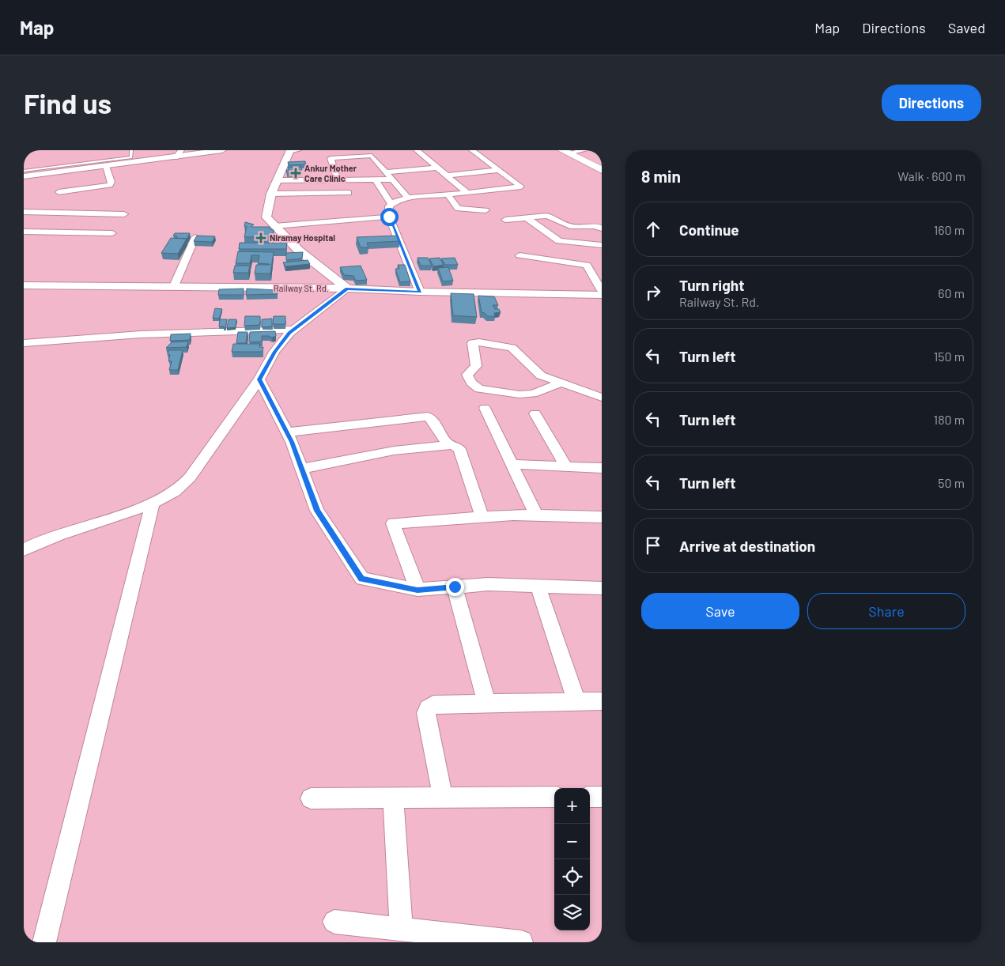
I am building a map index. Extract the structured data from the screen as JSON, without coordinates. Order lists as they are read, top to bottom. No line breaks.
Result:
{"streets":{"street":["Railway St. Rd."]},"places":{"health":["Ankur Mother Care Clinic","Niramay Hospital"]},"page":{"header":"Map","nav":["Map","Directions","Saved"],"buttons":["Directions",["Save","Share"]],"title":"Find us","heading":["8 min","Walk · 600 m"],"list":[["Continue","160 m"],["Turn right","Railway St. Rd.","60 m"],["Turn left","150 m"],["Turn left","180 m"],["Turn left","50 m"],"Arrive at destination"],"map_buttons":["+","−"]}}
